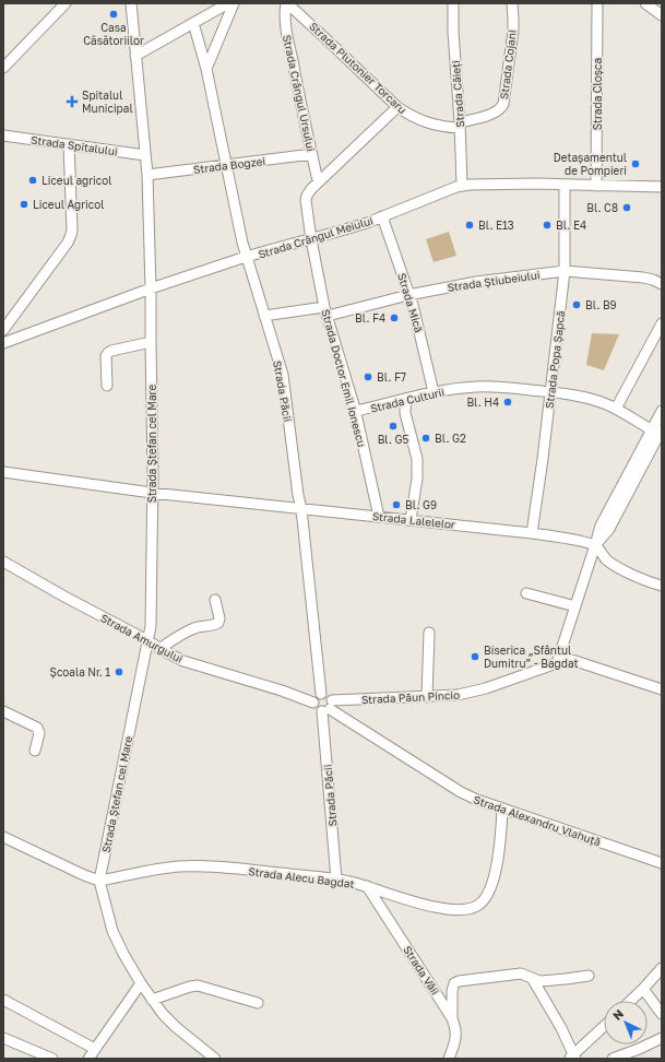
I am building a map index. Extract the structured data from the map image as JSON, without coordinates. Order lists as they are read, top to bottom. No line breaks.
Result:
{"streets":{"street":["Strada Cojani","Strada Plutonier Torcaru","Strada Crângul Ursului","Strada Căieți","Strada Cloșca","Strada Spitalului","Strada Bogzei","Strada Crângul Meiului","Strada Știubeiului","Strada Mică","Strada Popa Șapcă","Strada Doctor Emil Ionescu","Strada Păcii","Strada Culturii","Strada Ștefan cel Mare","Strada Lalelelor","Strada Amurgului","Strada Păun Pincio","Strada Alexandru Vlahuță","Strada Alecu Bagdat","Strada Văii"]},"crossings":[["Strada Cojani","Strada Plutonier Torcaru"],["Strada Cojani","Strada Căieți"],["Strada Plutonier Torcaru","Strada Crângul Ursului"],["Strada Plutonier Torcaru","Strada Căieți"],["Strada Plutonier Torcaru","Strada Doctor Emil Ionescu"],["Strada Crângul Ursului","Strada Bogzei"],["Strada Crângul Ursului","Strada Doctor Emil Ionescu"],["Strada Căieți","Strada Crângul Meiului"],["Strada Cloșca","Strada Crângul Meiului"],["Strada Spitalului","Strada Ștefan cel Mare"],["Strada Bogzei","Strada Păcii"],["Strada Bogzei","Strada Ștefan cel Mare"],["Strada Crângul Meiului","Strada Mică"],["Strada Crângul Meiului","Strada Popa Șapcă"],["Strada Crângul Meiului","Strada Doctor Emil Ionescu"],["Strada Crângul Meiului","Strada Păcii"],["Strada Crângul Meiului","Strada Ștefan cel Mare"],["Strada Știubeiului","Strada Mică"],["Strada Știubeiului","Strada Popa Șapcă"],["Strada Știubeiului","Strada Doctor Emil Ionescu"],["Strada Știubeiului","Strada Păcii"],["Strada Mică","Strada Culturii"],["Strada Popa Șapcă","Strada Culturii"],["Strada Popa Șapcă","Strada Lalelelor"],["Strada Doctor Emil Ionescu","Strada Culturii"],["Strada Doctor Emil Ionescu","Strada Lalelelor"],["Strada Păcii","Strada Lalelelor"],["Strada Păcii","Strada Amurgului"],["Strada Păcii","Strada Păun Pincio"],["Strada Păcii","Strada Alexandru Vlahuță"],["Strada Păcii","Strada Alecu Bagdat"],["Strada Ștefan cel Mare","Strada Lalelelor"],["Strada Ștefan cel Mare","Strada Amurgului"],["Strada Ștefan cel Mare","Strada Alecu Bagdat"],["Strada Amurgului","Strada Păun Pincio"],["Strada Amurgului","Strada Alexandru Vlahuță"],["Strada Păun Pincio","Strada Alexandru Vlahuță"],["Strada Alexandru Vlahuță","Strada Alecu Bagdat"],["Strada Alecu Bagdat","Strada Văii"]],"places":{"other":["Casa Căsătoriilor","Detașamentul de Pompieri","Liceul agricol","Liceul Agricol","Bl. C8","Bl. E13","Bl. E4","Bl. B9","Bl. F4","Bl. F7","Bl. H4","Bl. G5","Bl. G2","Bl. G9","Biserica „Sfântul Dumitru” - Bagdat","Școala Nr. 1"],"health":["Spitalul Municipal"]},"north":"top left"}
